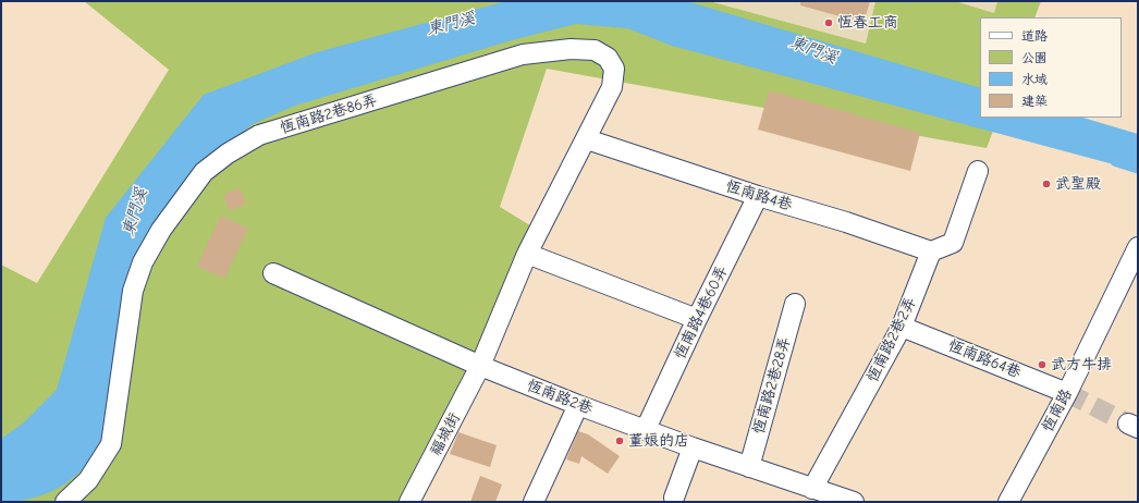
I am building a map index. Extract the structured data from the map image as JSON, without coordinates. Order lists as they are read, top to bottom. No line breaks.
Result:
{"streets":{"street":["恆南路2巷86弄","恆南路4巷","恆南路4巷60弄","恆南路2巷2弄","恆南路64巷","恆南路2巷28弄","恆南路2巷","恆南路","福城街"]},"crossings":[["恆南路2巷86弄","恆南路4巷"],["恆南路2巷86弄","恆南路2巷"],["恆南路2巷86弄","福城街"],["恆南路4巷","恆南路4巷60弄"],["恆南路4巷","恆南路2巷2弄"],["恆南路4巷60弄","恆南路2巷"],["恆南路2巷2弄","恆南路64巷"],["恆南路2巷2弄","恆南路2巷"],["恆南路64巷","恆南路"],["恆南路2巷28弄","恆南路2巷"],["恆南路2巷","福城街"]],"water":["東門溪"],"places":["恆春工商","武聖殿","武方牛排","董娘的店"],"legend":["道路","公園","水域","建築"]}
